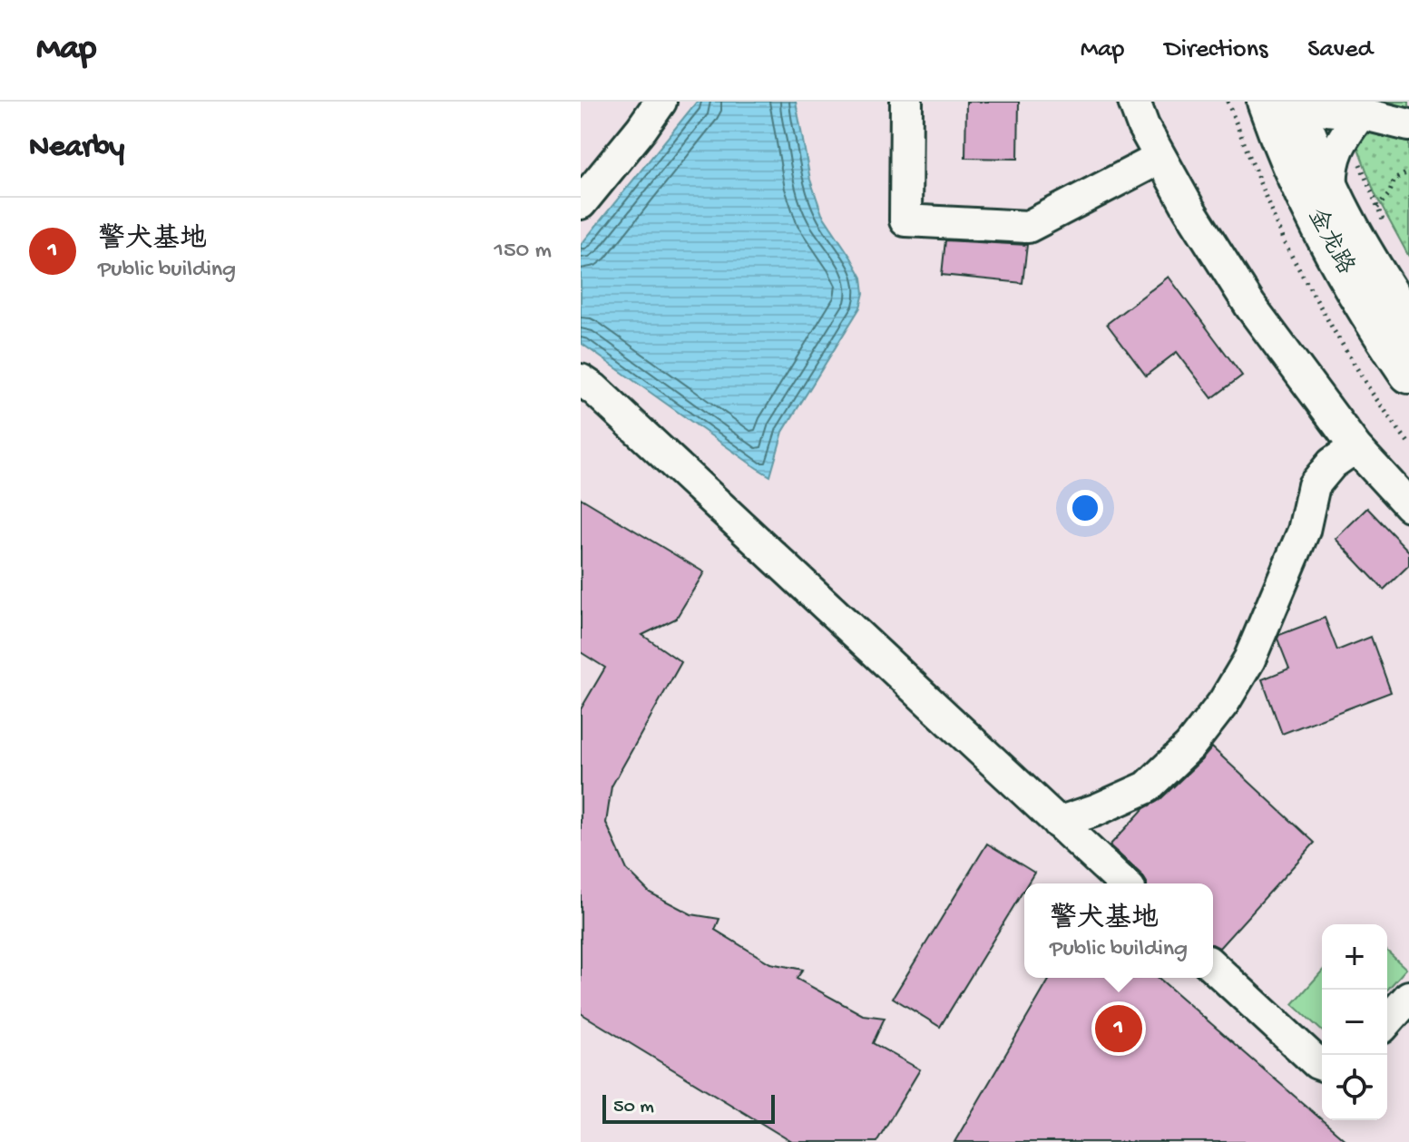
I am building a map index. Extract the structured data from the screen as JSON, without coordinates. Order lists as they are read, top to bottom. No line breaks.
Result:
{"streets":{"main road":["金龙路"]},"scale_bar":"50 m","page":{"header":"Map","nav":["Map","Directions","Saved"],"heading":"Nearby","list":[{"mark":"1","name":"警犬基地","note":"Public building","value":"150 m"}],"popup":["警犬基地","Public building"],"map_buttons":["+","−"],"pins":"1","scale":"50 m"}}
